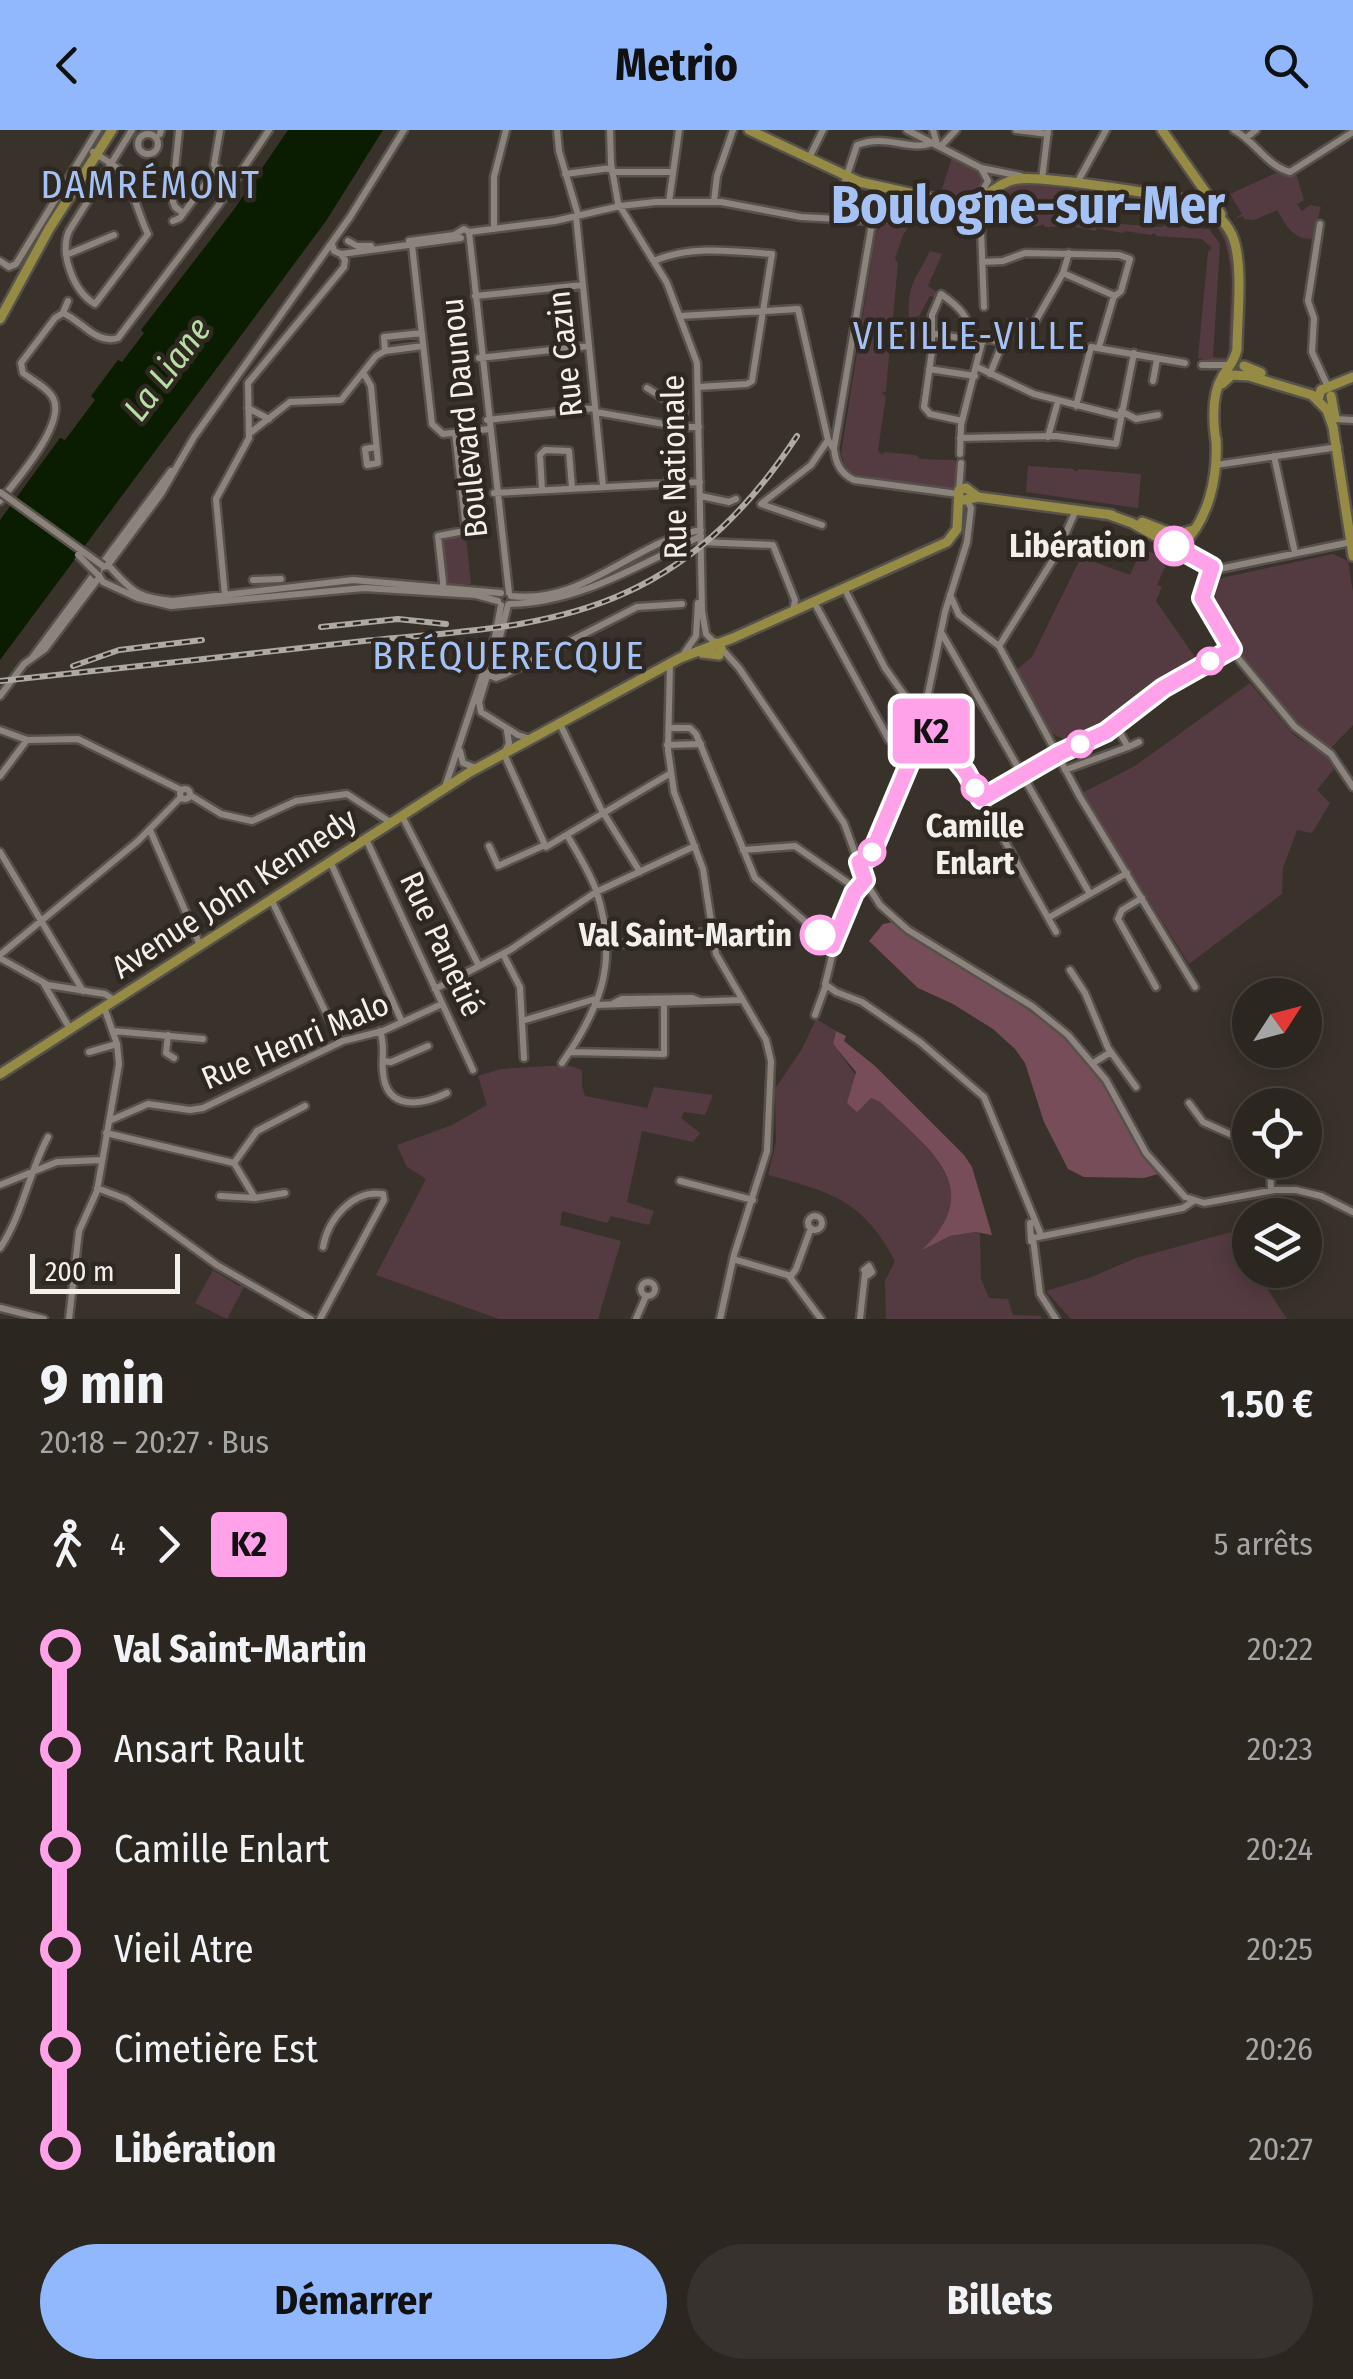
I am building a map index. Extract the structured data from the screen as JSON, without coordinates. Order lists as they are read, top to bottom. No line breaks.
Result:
{"streets":{"main road":["Avenue John Kennedy"],"street":["Rue Cazin","Boulevard Daunou","Rue Nationale","Rue Panetié","Rue Henri Malo"]},"crossings":[["Avenue John Kennedy","Rue Panetié"],["Rue Panetié","Rue Henri Malo"]],"districts":["DAMRÉMONT","Boulogne-sur-Mer","VIEILLE-VILLE","BRÉQUERECQUE"],"water":["La Liane"],"places":["Libération","Camille Enlart","Val Saint-Martin"],"lines":["bus line K2"],"scale_bar":"200 m","north":"top right","page":{"header":"Metrio","on_map":"K2","scale":"200 m","heading":["9 min","20:18 – 20:27 · Bus","1.50 €"],"legs":["4","K2","5 arrêts"],"list":[{"name":"Val Saint-Martin","value":"20:22"},{"name":"Ansart Rault","value":"20:23"},{"name":"Camille Enlart","value":"20:24"},{"name":"Vieil Atre","value":"20:25"},{"name":"Cimetière Est","value":"20:26"},{"name":"Libération","value":"20:27"}],"buttons":["Démarrer","Billets"]}}
